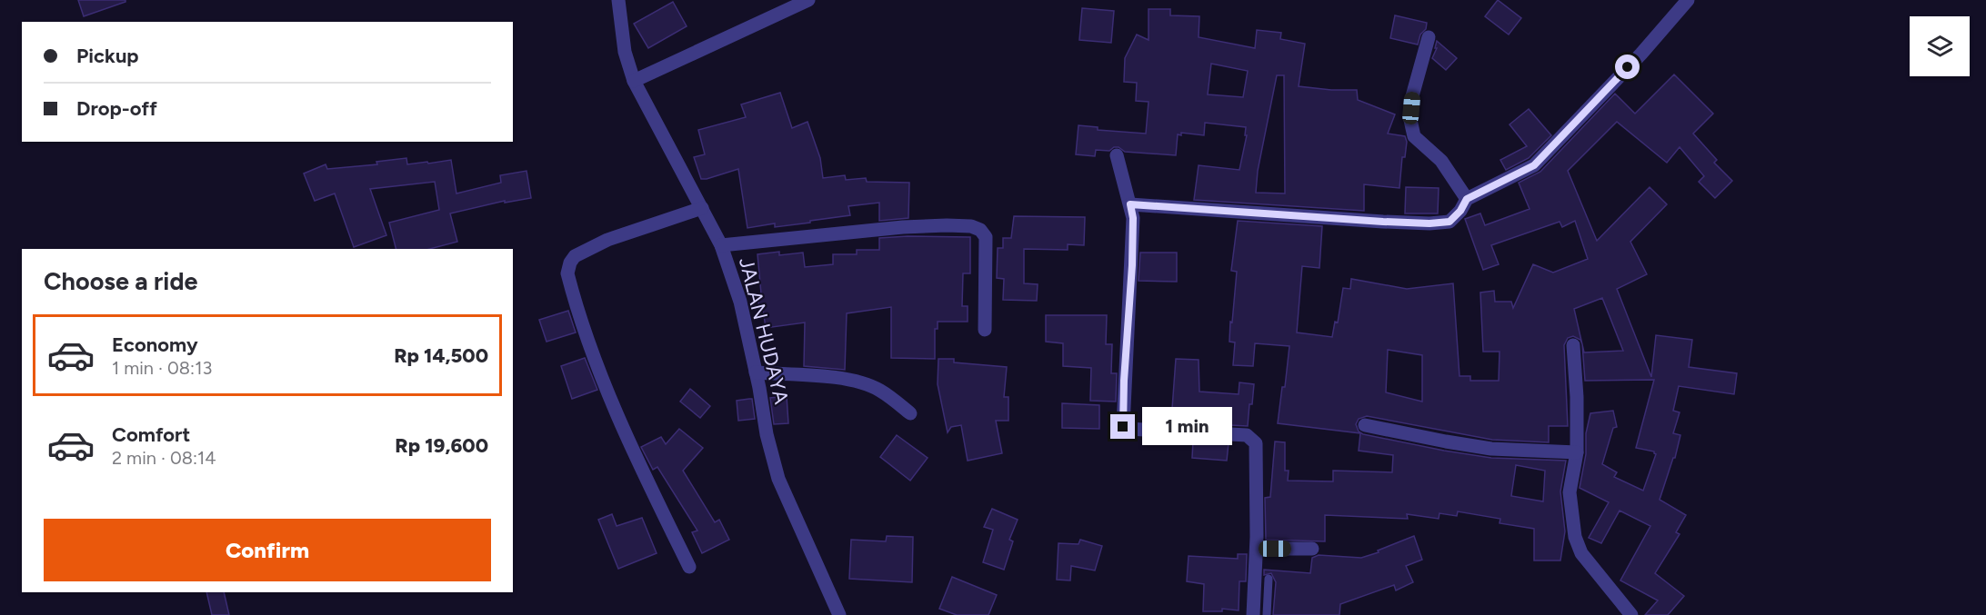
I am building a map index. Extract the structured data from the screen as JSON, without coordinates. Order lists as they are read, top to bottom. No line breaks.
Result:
{"streets":{"street":["JALAN HUDAYA"]},"page":{"banner":["Pickup","Drop-off"],"heading":"Choose a ride","list":[{"name":"Economy","note":"1 min · 08:13","value":"Rp 14,500"},{"name":"Comfort","note":"2 min · 08:14","value":"Rp 19,600"}],"bubble":"1 min","buttons":"Confirm"}}
